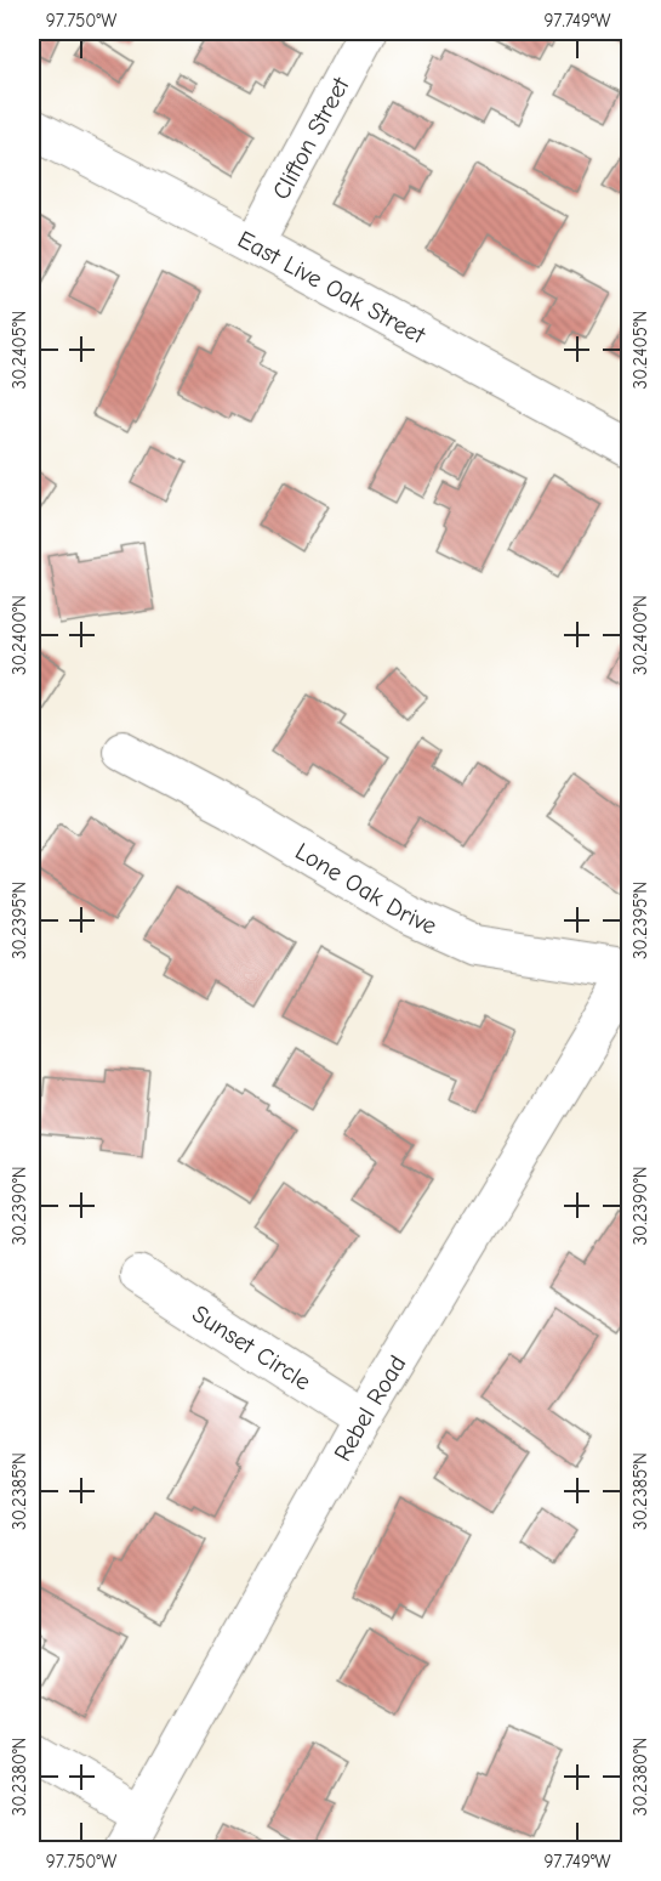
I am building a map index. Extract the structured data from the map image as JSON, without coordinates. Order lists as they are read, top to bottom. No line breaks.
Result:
{"streets":{"street":["Clifton Street","East Live Oak Street","Lone Oak Drive","Sunset Circle","Rebel Road"]},"crossings":[["Clifton Street","East Live Oak Street"],["Lone Oak Drive","Rebel Road"],["Sunset Circle","Rebel Road"]],"coordinates":["97.750°W","97.749°W","30.2405°N","30.2400°N","30.2395°N","30.2390°N","30.2385°N","30.2380°N"]}
